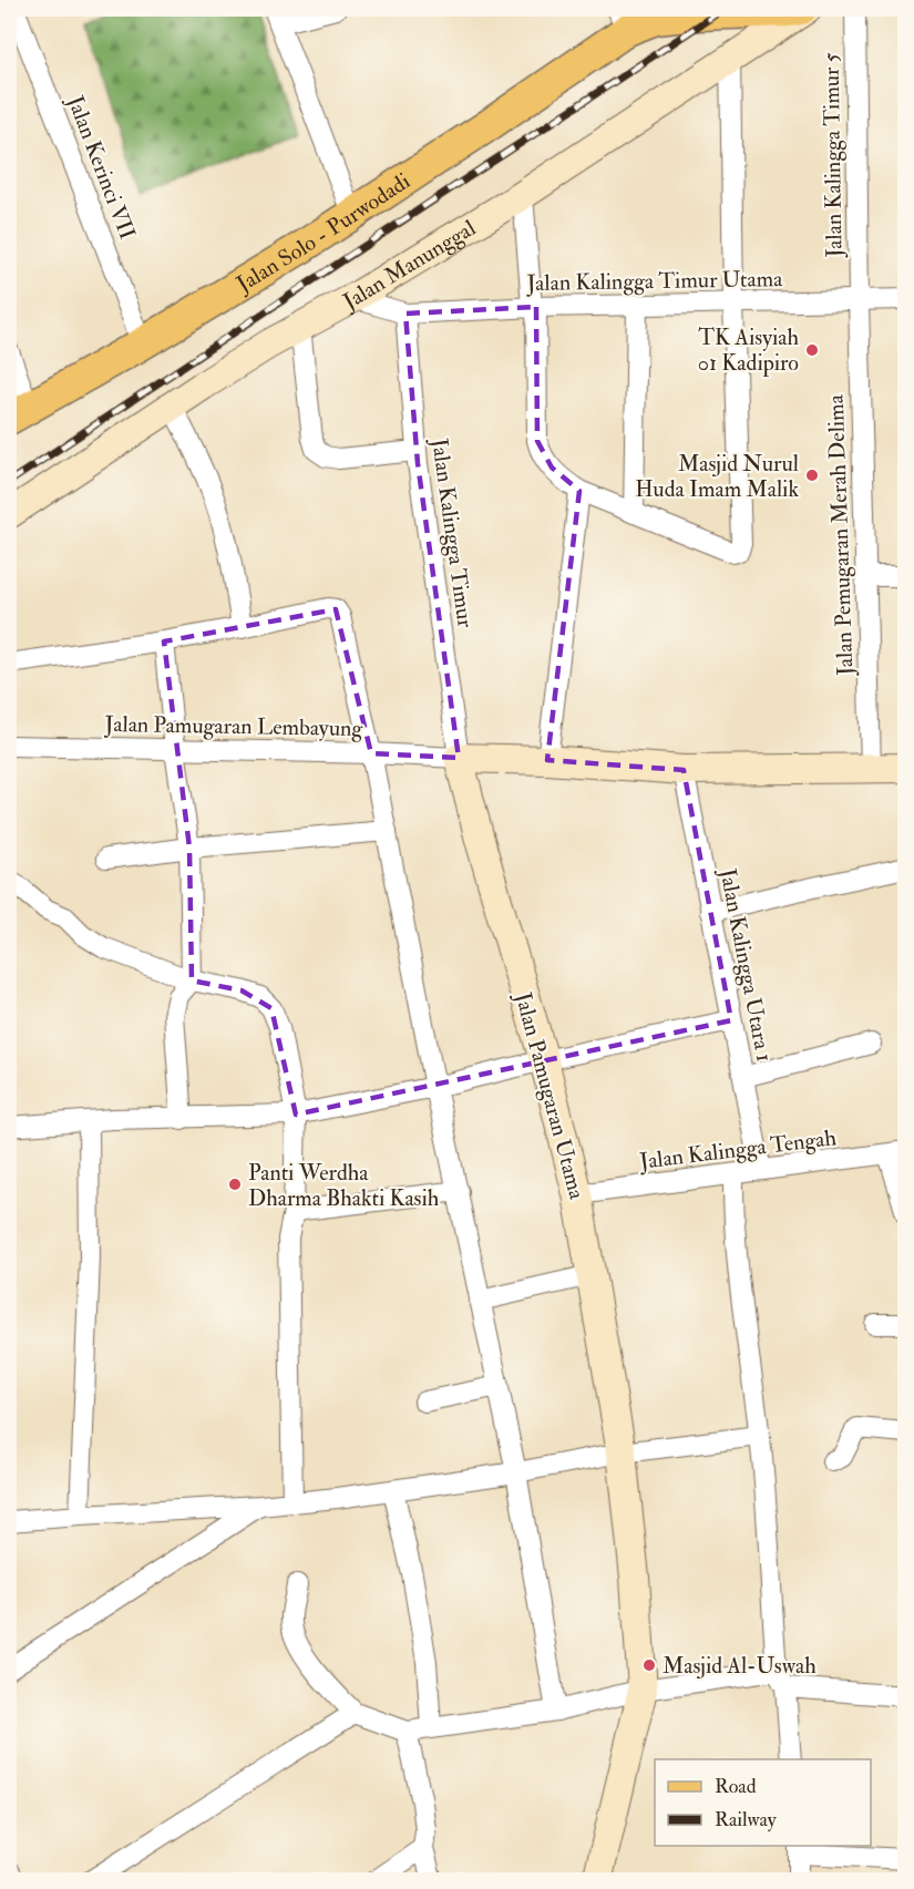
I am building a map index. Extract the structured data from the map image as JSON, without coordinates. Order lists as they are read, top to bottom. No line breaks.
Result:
{"streets":{"main road":["Jalan Solo - Purwodadi"],"street":["Jalan Kalingga Timur 5","Jalan Kerinci VII","Jalan Manunggal","Jalan Kalingga Timur Utama","Jalan Kalingga Timur","Jalan Pemugaran Merah Delima","Jalan Pamugaran Lembayung","Jalan Kalingga Utara 1","Jalan Pamugaran Utama","Jalan Kalingga Tengah"]},"crossings":[["Jalan Kalingga Timur 5","Jalan Kalingga Timur Utama"],["Jalan Kalingga Timur 5","Jalan Pemugaran Merah Delima"],["Jalan Kerinci VII","Jalan Solo - Purwodadi"],["Jalan Kalingga Timur Utama","Jalan Kalingga Timur"],["Jalan Kalingga Timur Utama","Jalan Pemugaran Merah Delima"],["Jalan Kalingga Timur","Jalan Pamugaran Lembayung"],["Jalan Kalingga Timur","Jalan Pamugaran Utama"],["Jalan Pamugaran Lembayung","Jalan Pamugaran Utama"],["Jalan Kalingga Utara 1","Jalan Kalingga Tengah"],["Jalan Pamugaran Utama","Jalan Kalingga Tengah"]],"places":["TK Aisyiah 01 Kadipiro","Masjid Nurul Huda Imam Malik","Panti Werdha Dharma Bhakti Kasih","Masjid Al-Uswah"],"legend":["Road","Railway"]}
